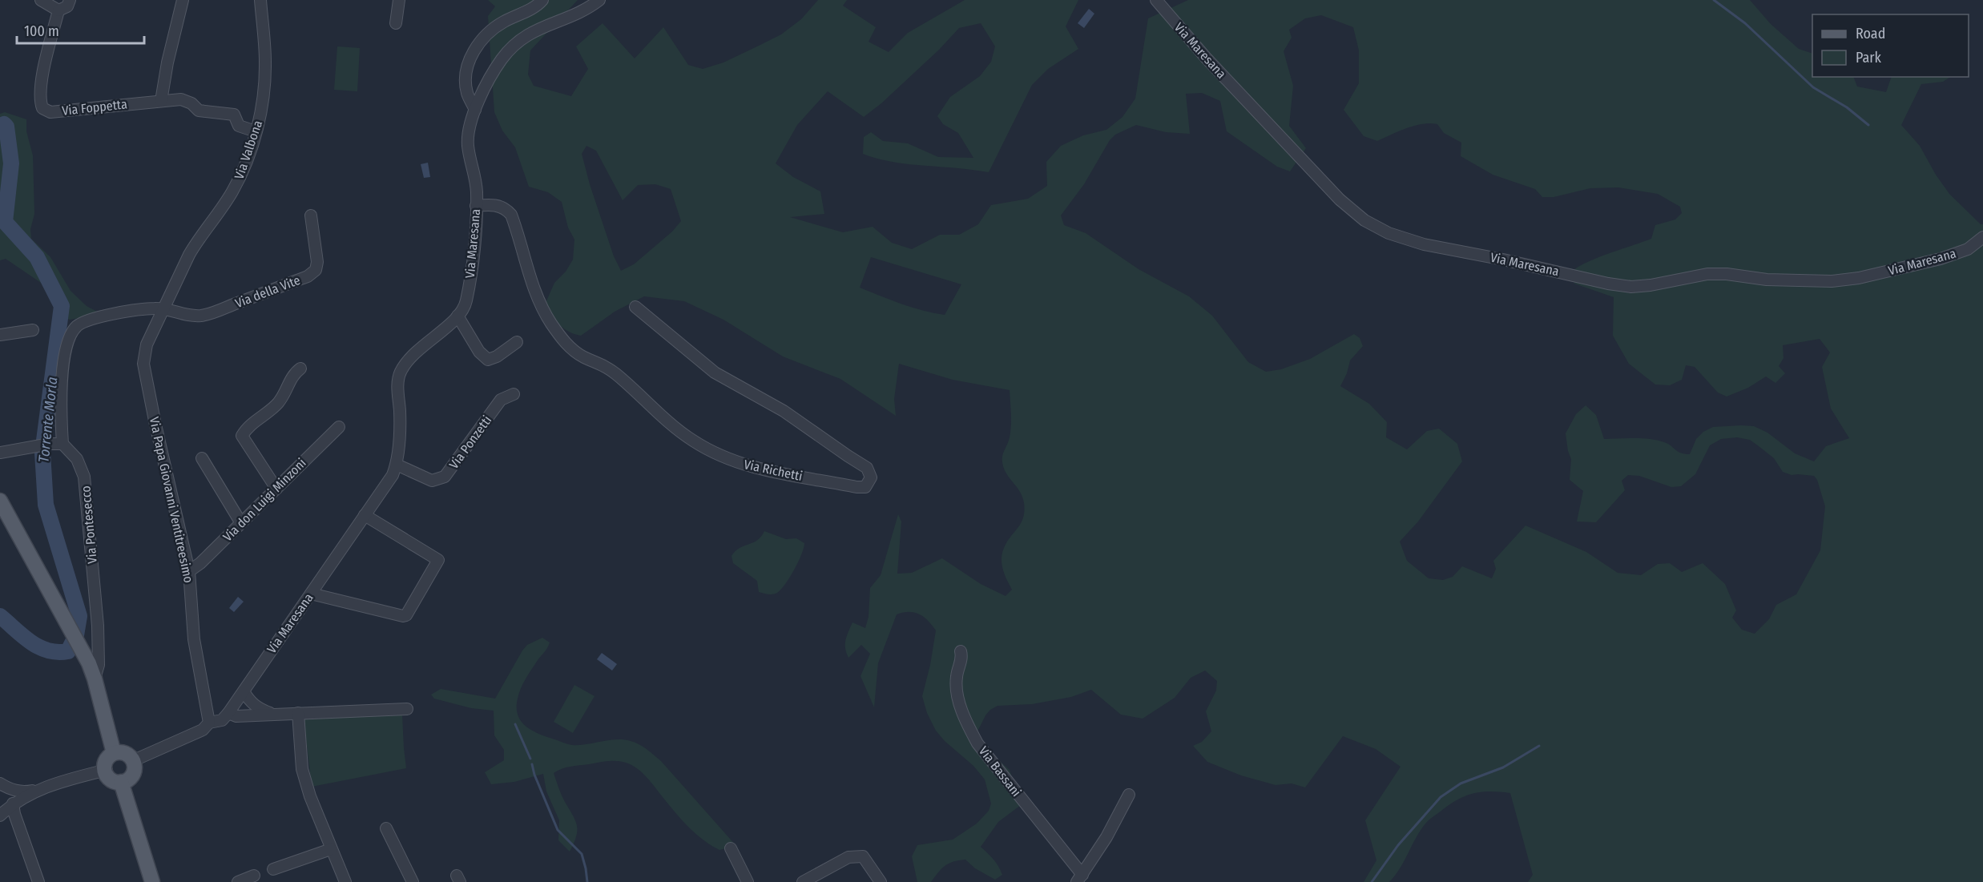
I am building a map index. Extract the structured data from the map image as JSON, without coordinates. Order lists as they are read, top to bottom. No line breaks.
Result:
{"streets":{"main road":["Via Pontesecco"],"street":["Via Maresana","Via Foppetta","Via Valbona","Via della Vite","Via Ponzetti","Via Richetti","Via Papa Giovanni Ventitreesimo","Via don Luigi Minzoni","Via Bassani"]},"crossings":[["Via Maresana","Via Ponzetti"],["Via Maresana","Via Richetti"],["Via Maresana","Via Papa Giovanni Ventitreesimo"],["Via Foppetta","Via Valbona"],["Via Valbona","Via della Vite"],["Via Valbona","Via Papa Giovanni Ventitreesimo"],["Via della Vite","Via Papa Giovanni Ventitreesimo"],["Via Papa Giovanni Ventitreesimo","Via don Luigi Minzoni"]],"water":["Torrente Morla"],"legend":["Road","Park"],"scale_bar":"100 m"}
